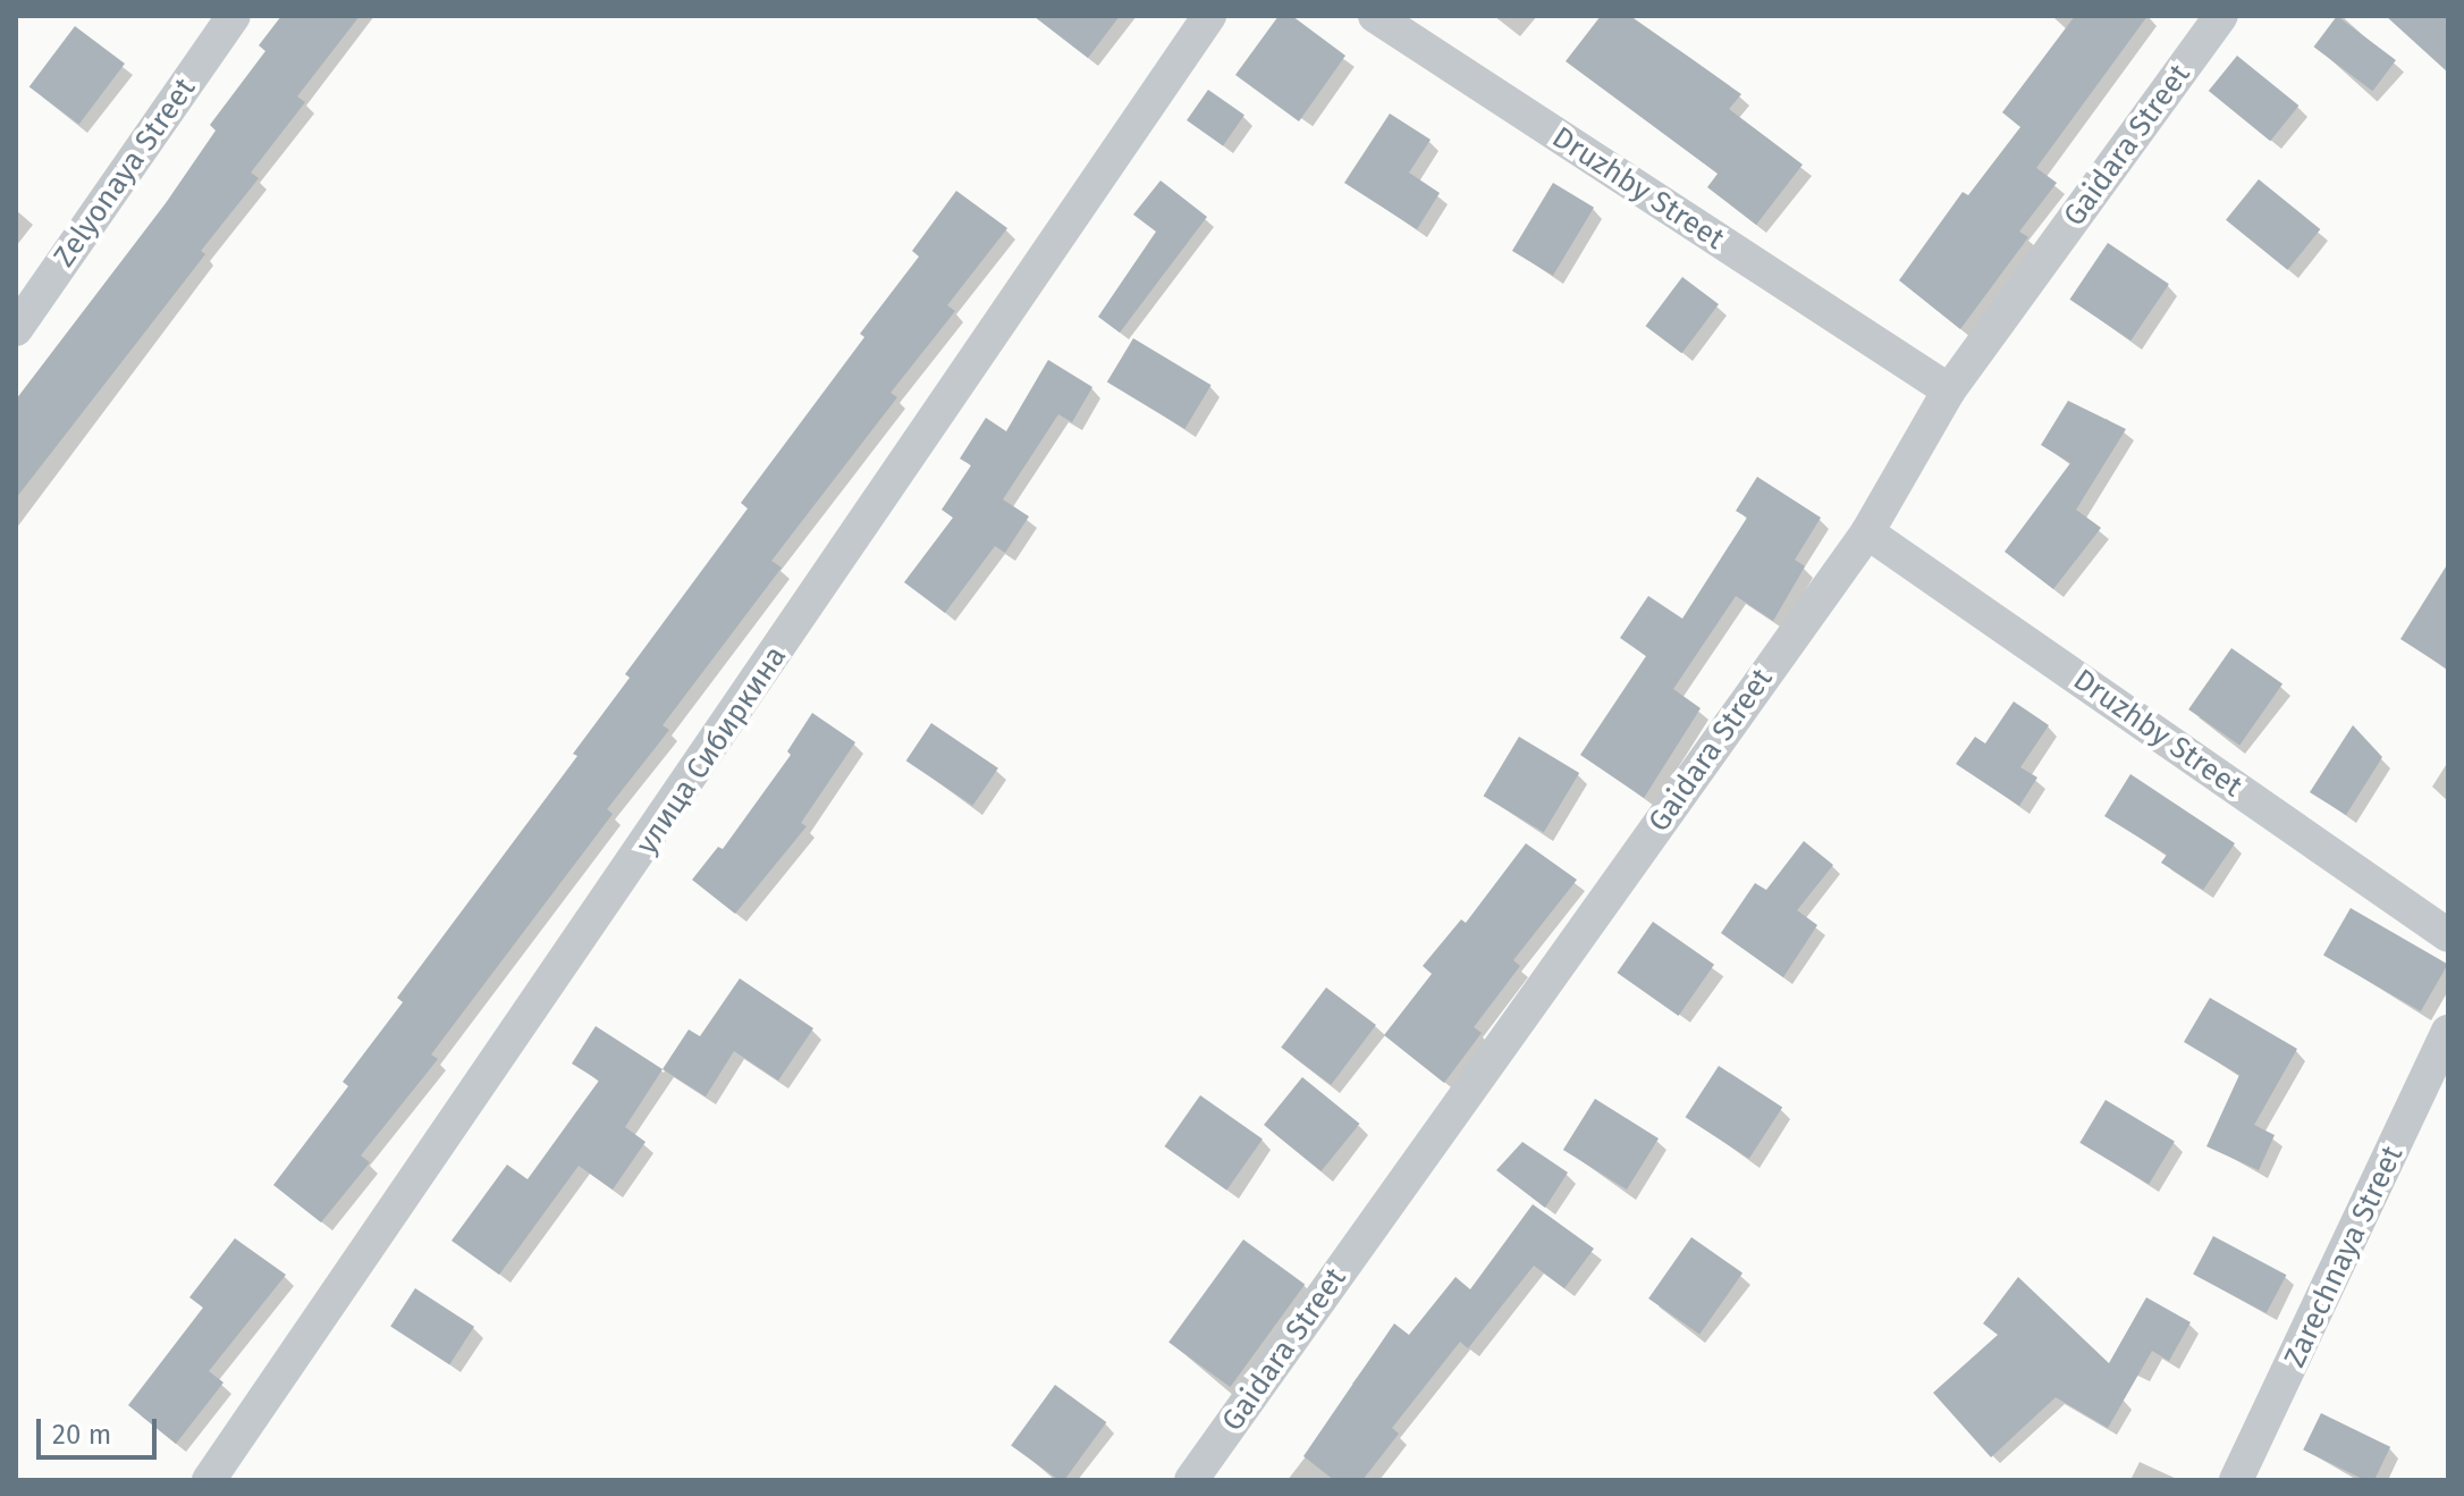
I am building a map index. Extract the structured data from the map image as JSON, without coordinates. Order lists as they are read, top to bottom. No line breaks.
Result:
{"streets":{"street":["Gaidara Street","Zelyonaya Street","Druzhby Street","улица Сибиркина","Zarechnaya Street"]},"crossings":[["Gaidara Street","Druzhby Street"]],"scale_bar":"20 m"}
